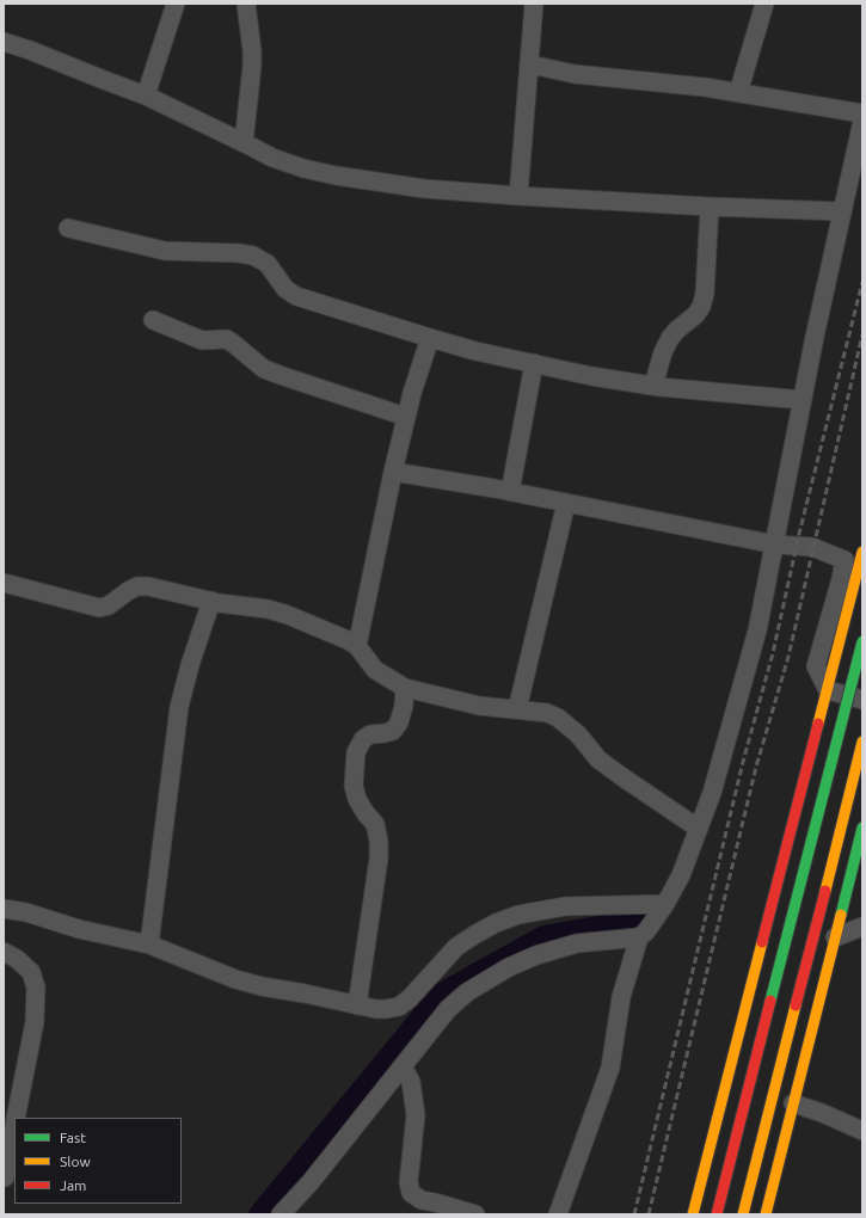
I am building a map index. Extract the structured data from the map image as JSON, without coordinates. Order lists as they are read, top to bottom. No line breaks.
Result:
{"legend":["Fast","Slow","Jam"]}
